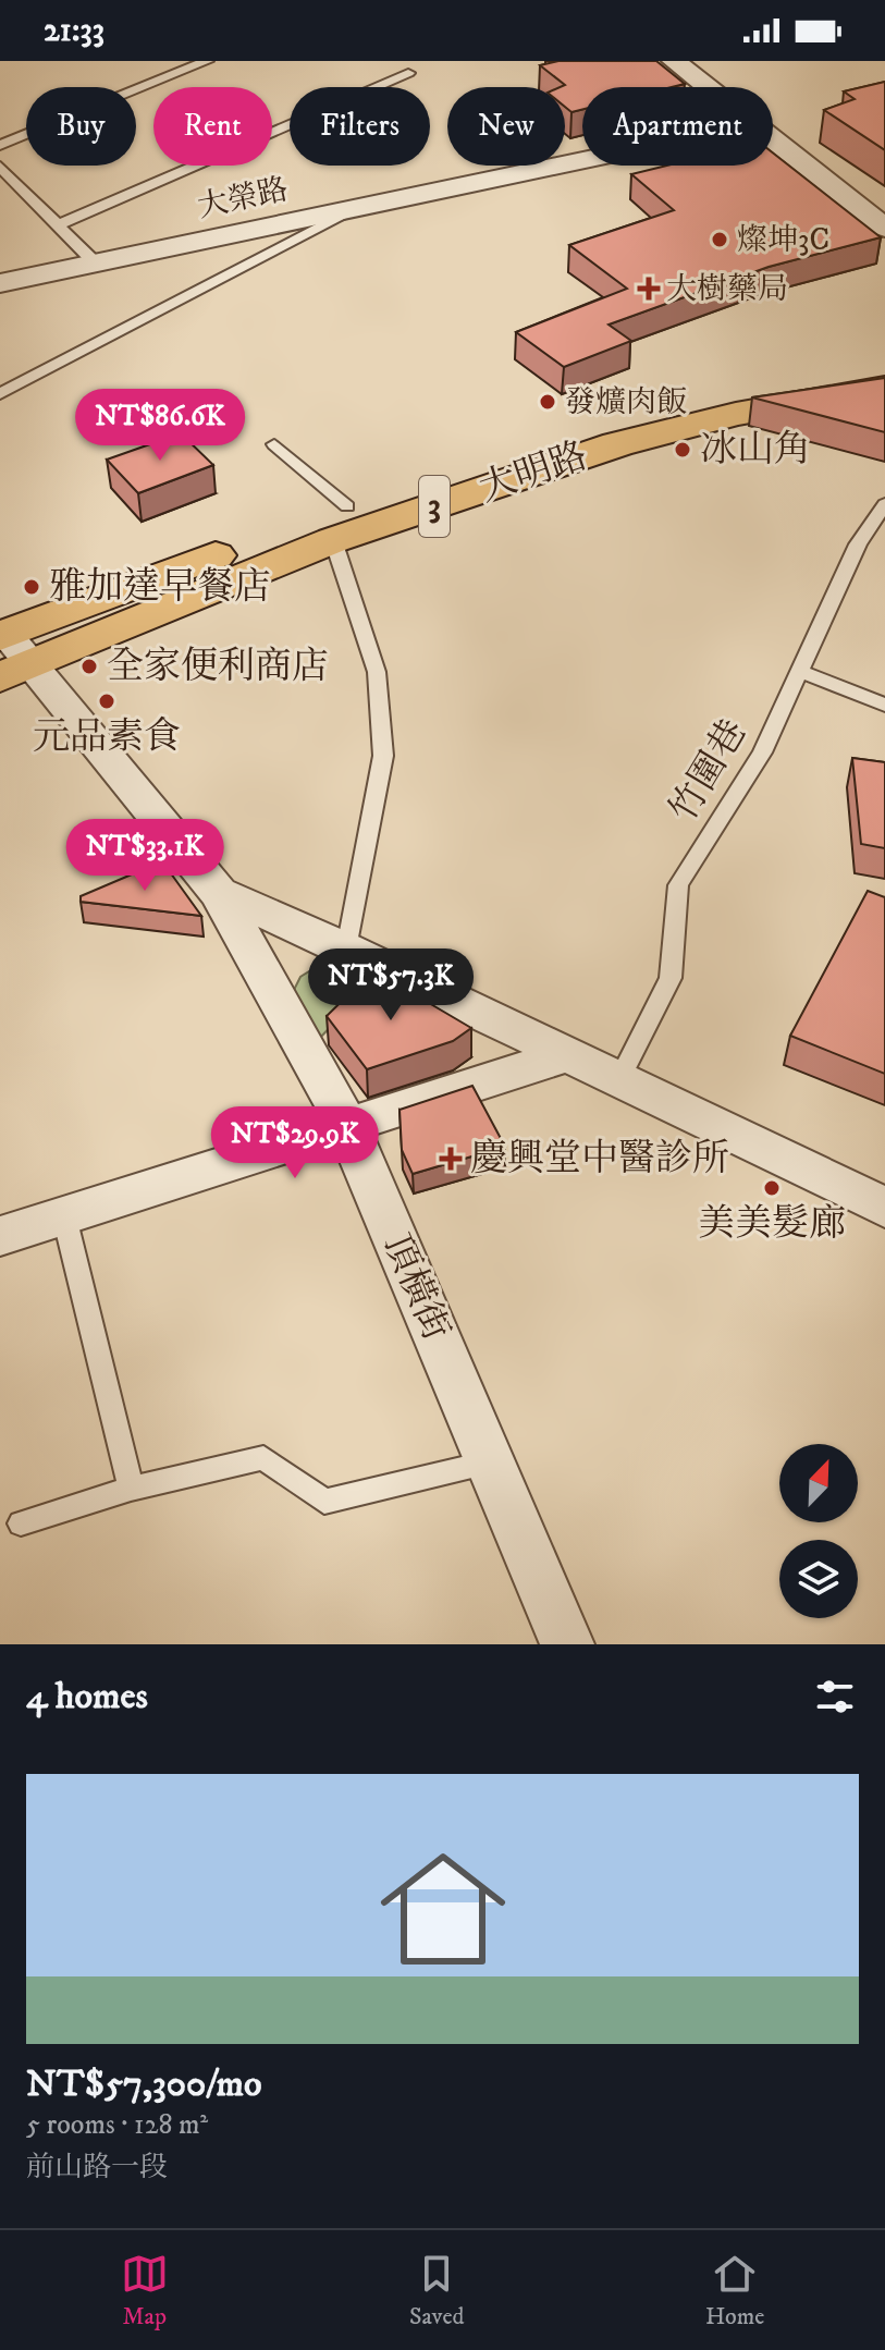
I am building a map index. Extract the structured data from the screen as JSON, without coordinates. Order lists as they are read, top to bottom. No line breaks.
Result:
{"streets":{"main road":["大明路","3"],"street":["大榮路","頂橫街"],"lane":["竹圍巷"]},"crossings":[["大明路","頂橫街"]],"places":{"other":["燦坤3C","發爌肉飯","冰山角","雅加達早餐店","全家便利商店","元品素食","美美髮廊"],"health":["大樹藥局","慶興堂中醫診所"]},"north":"top right","page":{"status":"21:33","chip":["Buy","Rent","Filters","New","Apartment"],"price":["NT$86.6K","NT$33.1K","NT$57.3K","NT$29.9K"],"heading":"4 homes","list":[{"name":"NT$57,300/mo","note":"5 rooms · 128 m² · 前山路一段"}],"tabs":["Map","Saved","Home"]}}
